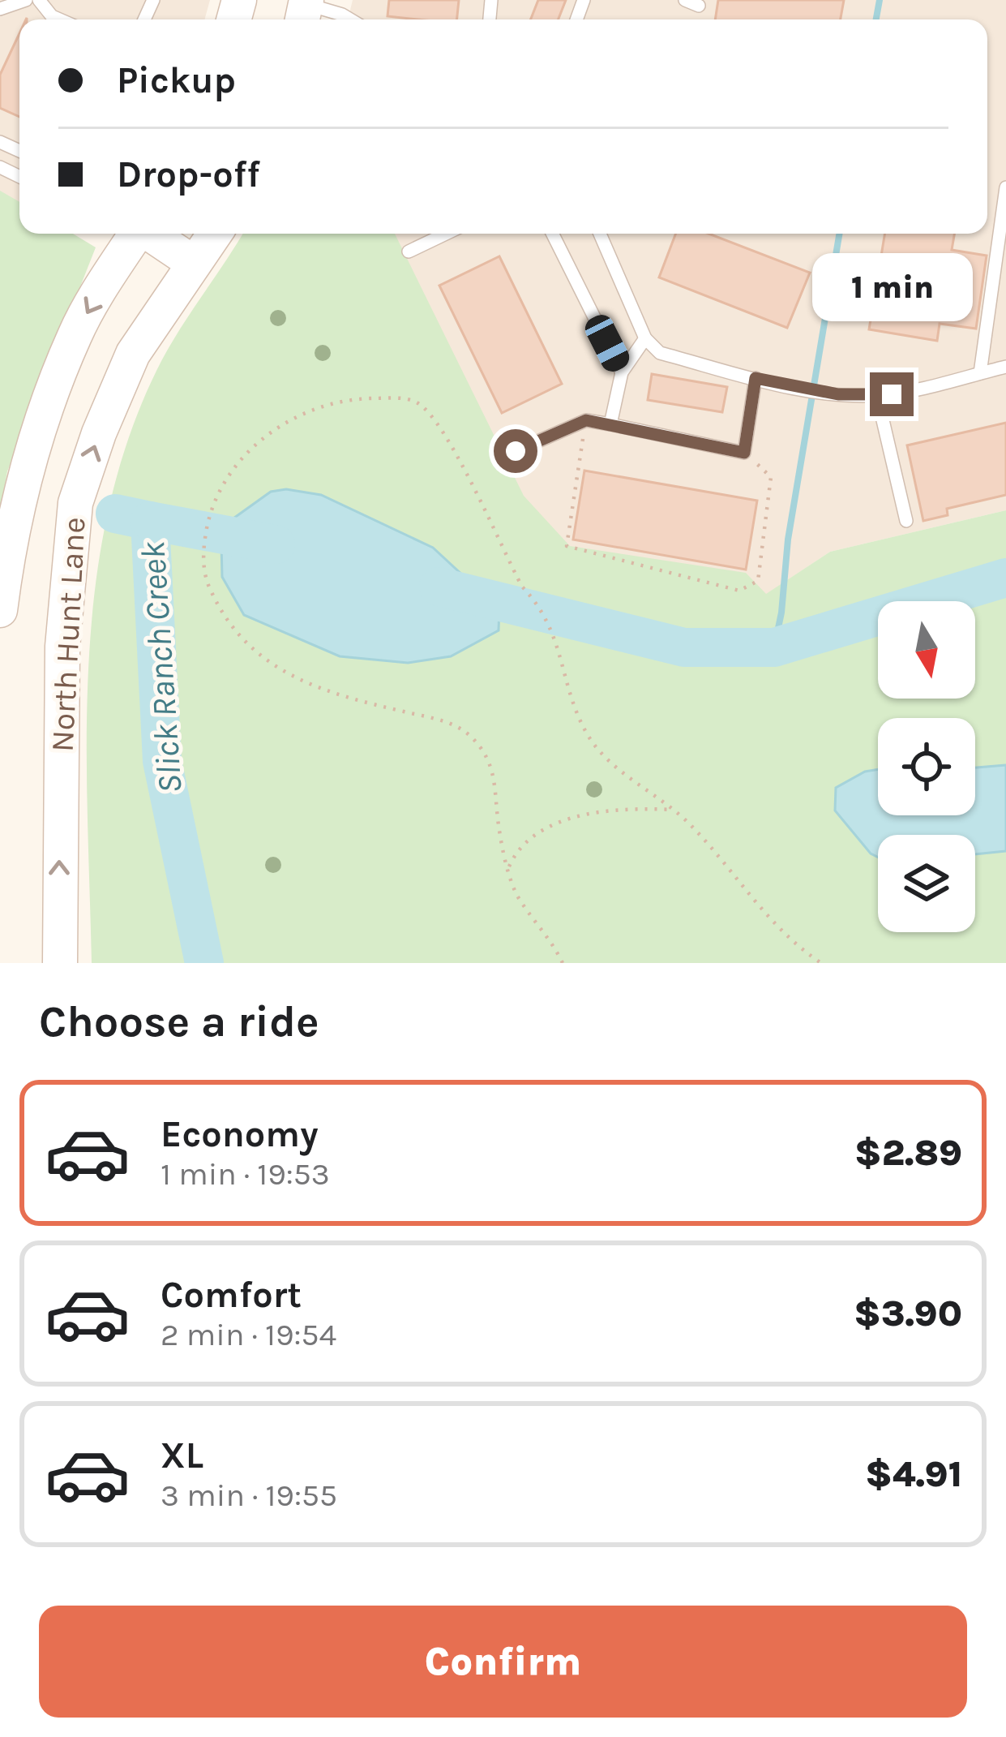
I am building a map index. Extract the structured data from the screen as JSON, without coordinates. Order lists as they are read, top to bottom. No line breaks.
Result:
{"streets":{"main road":["North Hunt Lane"]},"water":["Slick Ranch Creek"],"north":"bottom","page":{"banner":["Pickup","Drop-off"],"bubble":"1 min","heading":"Choose a ride","list":[{"name":"Economy","note":"1 min · 19:53","value":"$2.89"},{"name":"Comfort","note":"2 min · 19:54","value":"$3.90"},{"name":"XL","note":"3 min · 19:55","value":"$4.91"}],"buttons":"Confirm"}}
